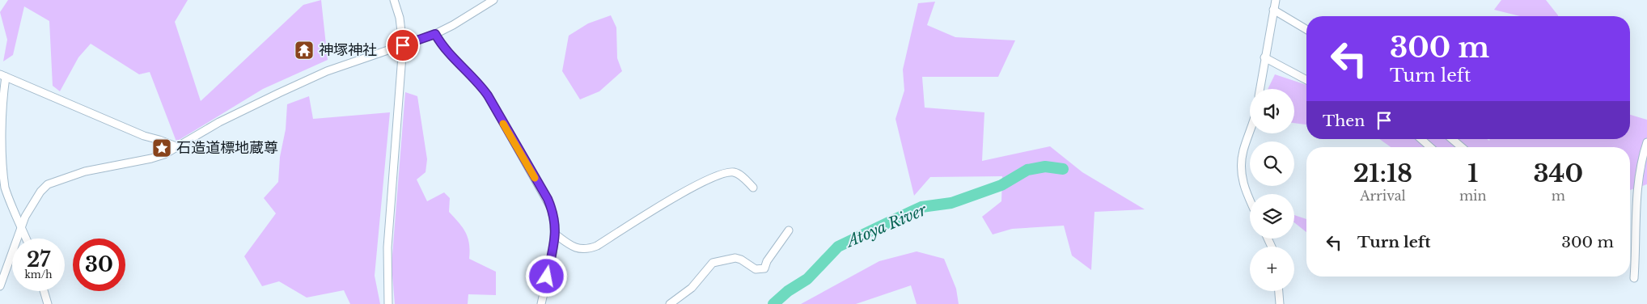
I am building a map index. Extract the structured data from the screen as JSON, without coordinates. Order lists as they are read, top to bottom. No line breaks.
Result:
{"water":["Atoya River"],"places":{"temple":["神塚神社"],"place":["石造道標地蔵尊"]},"page":{"turn":["300 m","Turn left"],"map_buttons":"+","then":"Then","eta":["21:18","Arrival","1","min","340","m"],"list":[{"name":"Turn left","value":"300 m"}],"speed":"27 km/h","limit":"30"}}
